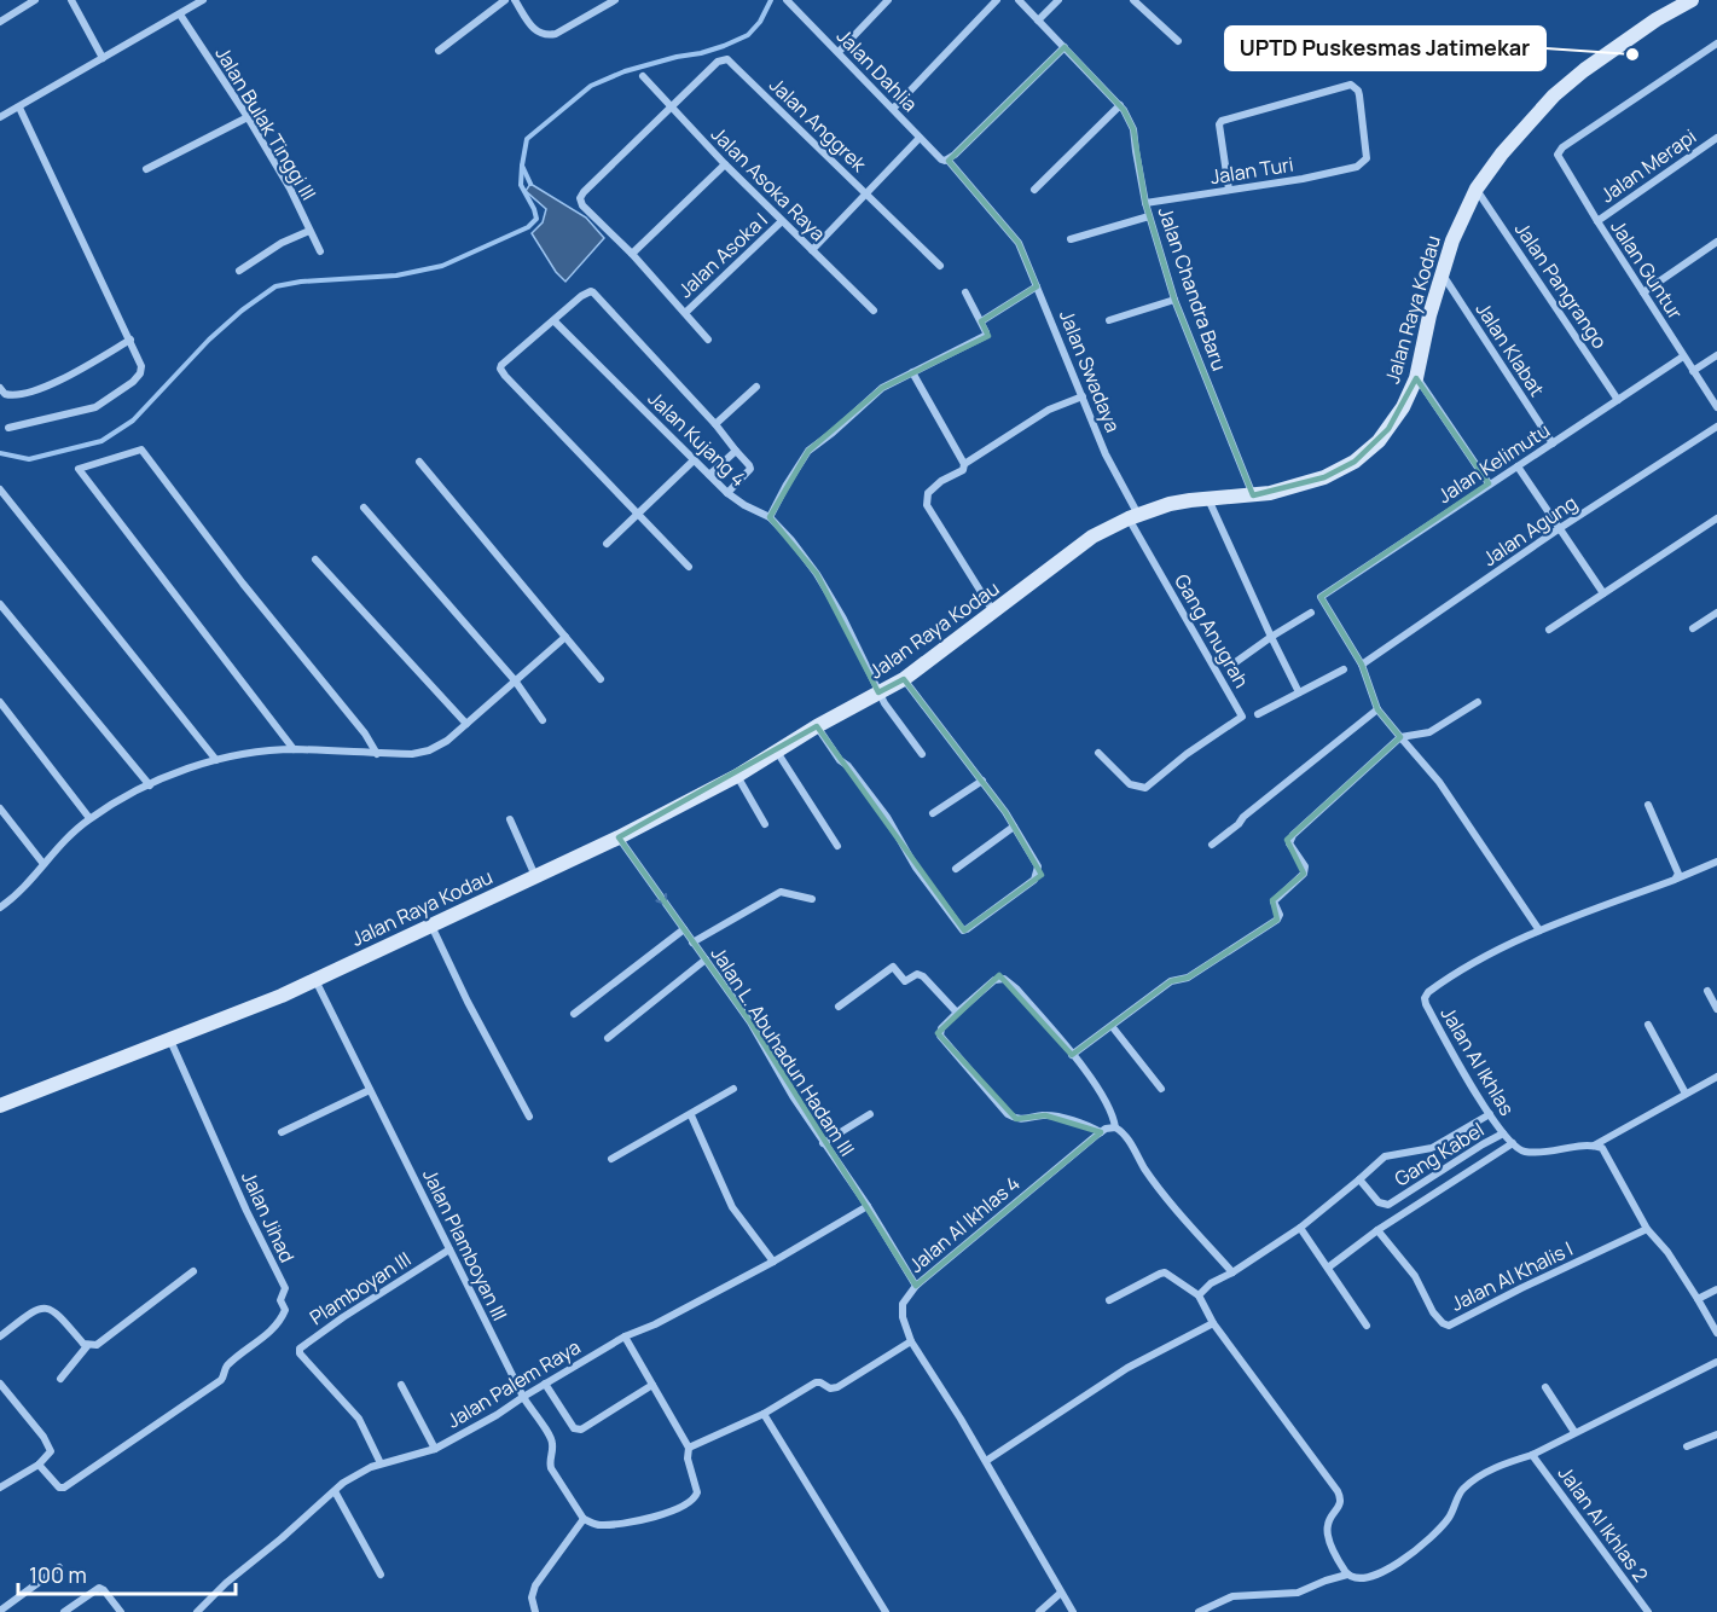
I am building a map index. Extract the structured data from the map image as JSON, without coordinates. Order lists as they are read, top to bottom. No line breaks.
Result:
{"streets":{"street":["Jalan Dahlia","Jalan Bulak Tinggi III","Jalan Anggrek","Jalan Merapi","Jalan Turi","Jalan Asoka Raya","Jalan Asoka I","Jalan Guntur","Jalan Pangrango","Jalan Chandra Baru","Jalan Raya Kodau","Jalan Klabat","Jalan Swadaya","Jalan Kujang 4","Jalan Kelimutu","Jalan Agung","Gang Anugrah","Jalan L. Abuhadun Hadam III","Jalan Al Ikhlas","Gang Kabel","Jalan Jihad","Jalan Al Ikhlas 4","Jalan Plamboyan III","Jalan Al Khalis I","Plamboyan III","Jalan Palem Raya","Jalan Al Ikhlas 2"]},"crossings":[["Jalan Dahlia","Jalan Swadaya"],["Jalan Anggrek","Jalan Asoka Raya"],["Jalan Merapi","Jalan Guntur"],["Jalan Turi","Jalan Chandra Baru"],["Jalan Asoka Raya","Jalan Asoka I"],["Jalan Guntur","Jalan Kelimutu"],["Jalan Pangrango","Jalan Raya Kodau"],["Jalan Pangrango","Jalan Kelimutu"],["Jalan Chandra Baru","Jalan Raya Kodau"],["Jalan Raya Kodau","Jalan Klabat"],["Jalan Raya Kodau","Jalan Swadaya"],["Jalan Raya Kodau","Jalan Kujang 4"],["Jalan Raya Kodau","Gang Anugrah"],["Jalan Raya Kodau","Jalan L. Abuhadun Hadam III"],["Jalan Raya Kodau","Jalan Jihad"],["Jalan Raya Kodau","Jalan Plamboyan III"],["Jalan Klabat","Jalan Kelimutu"],["Jalan Swadaya","Gang Anugrah"],["Jalan Kelimutu","Jalan Agung"],["Jalan L. Abuhadun Hadam III","Jalan Al Ikhlas 4"],["Jalan L. Abuhadun Hadam III","Jalan Palem Raya"],["Jalan Al Ikhlas","Gang Kabel"],["Jalan Plamboyan III","Plamboyan III"],["Jalan Plamboyan III","Jalan Palem Raya"],["Plamboyan III","Jalan Palem Raya"]],"places":["UPTD Puskesmas Jatimekar"],"scale_bar":"100 m"}
